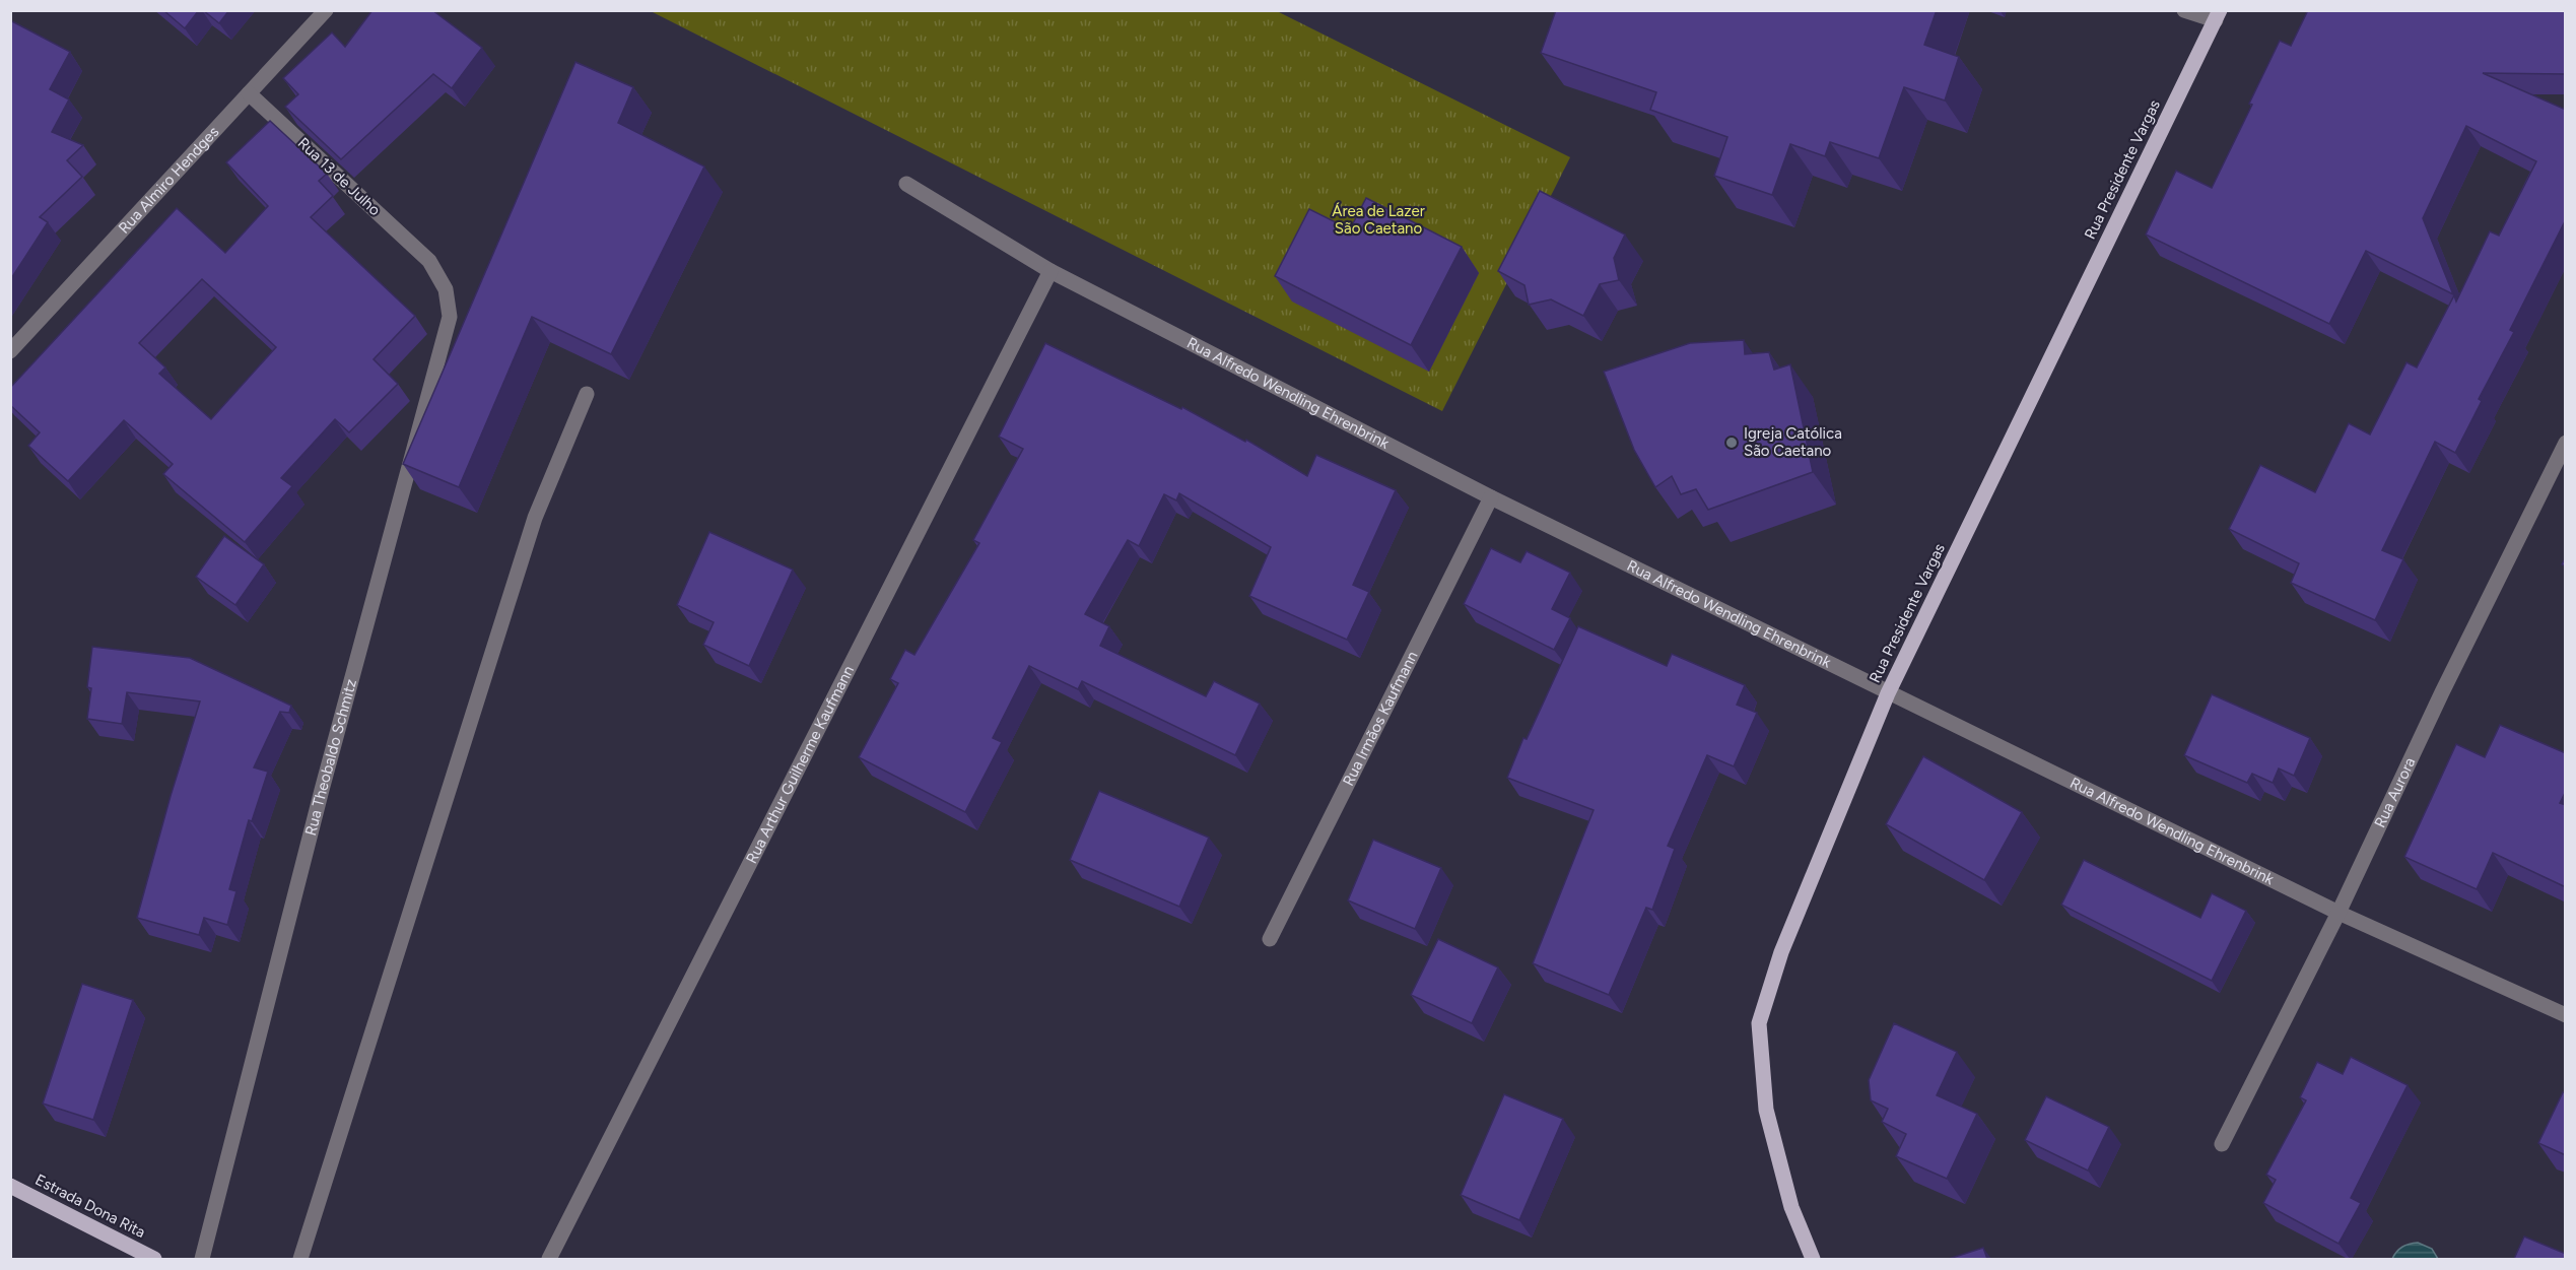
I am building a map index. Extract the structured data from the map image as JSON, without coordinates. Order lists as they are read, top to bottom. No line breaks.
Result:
{"streets":{"main road":["Rua Presidente Vargas","Estrada Dona Rita"],"street":["Rua 13 de Julho","Rua Almiro Hendges","Rua Alfredo Wendling Ehrenbrink","Rua Irmãos Kaufmann","Rua Theobaldo Schmitz","Rua Arthur Guilherme Kaufmann","Rua Aurora"]},"crossings":[["Rua Presidente Vargas","Rua Alfredo Wendling Ehrenbrink"],["Rua 13 de Julho","Rua Almiro Hendges"],["Rua 13 de Julho","Rua Theobaldo Schmitz"],["Rua Alfredo Wendling Ehrenbrink","Rua Irmãos Kaufmann"],["Rua Alfredo Wendling Ehrenbrink","Rua Arthur Guilherme Kaufmann"],["Rua Alfredo Wendling Ehrenbrink","Rua Aurora"]],"parks":["Área de Lazer São Caetano"],"places":["Igreja Católica São Caetano"]}
